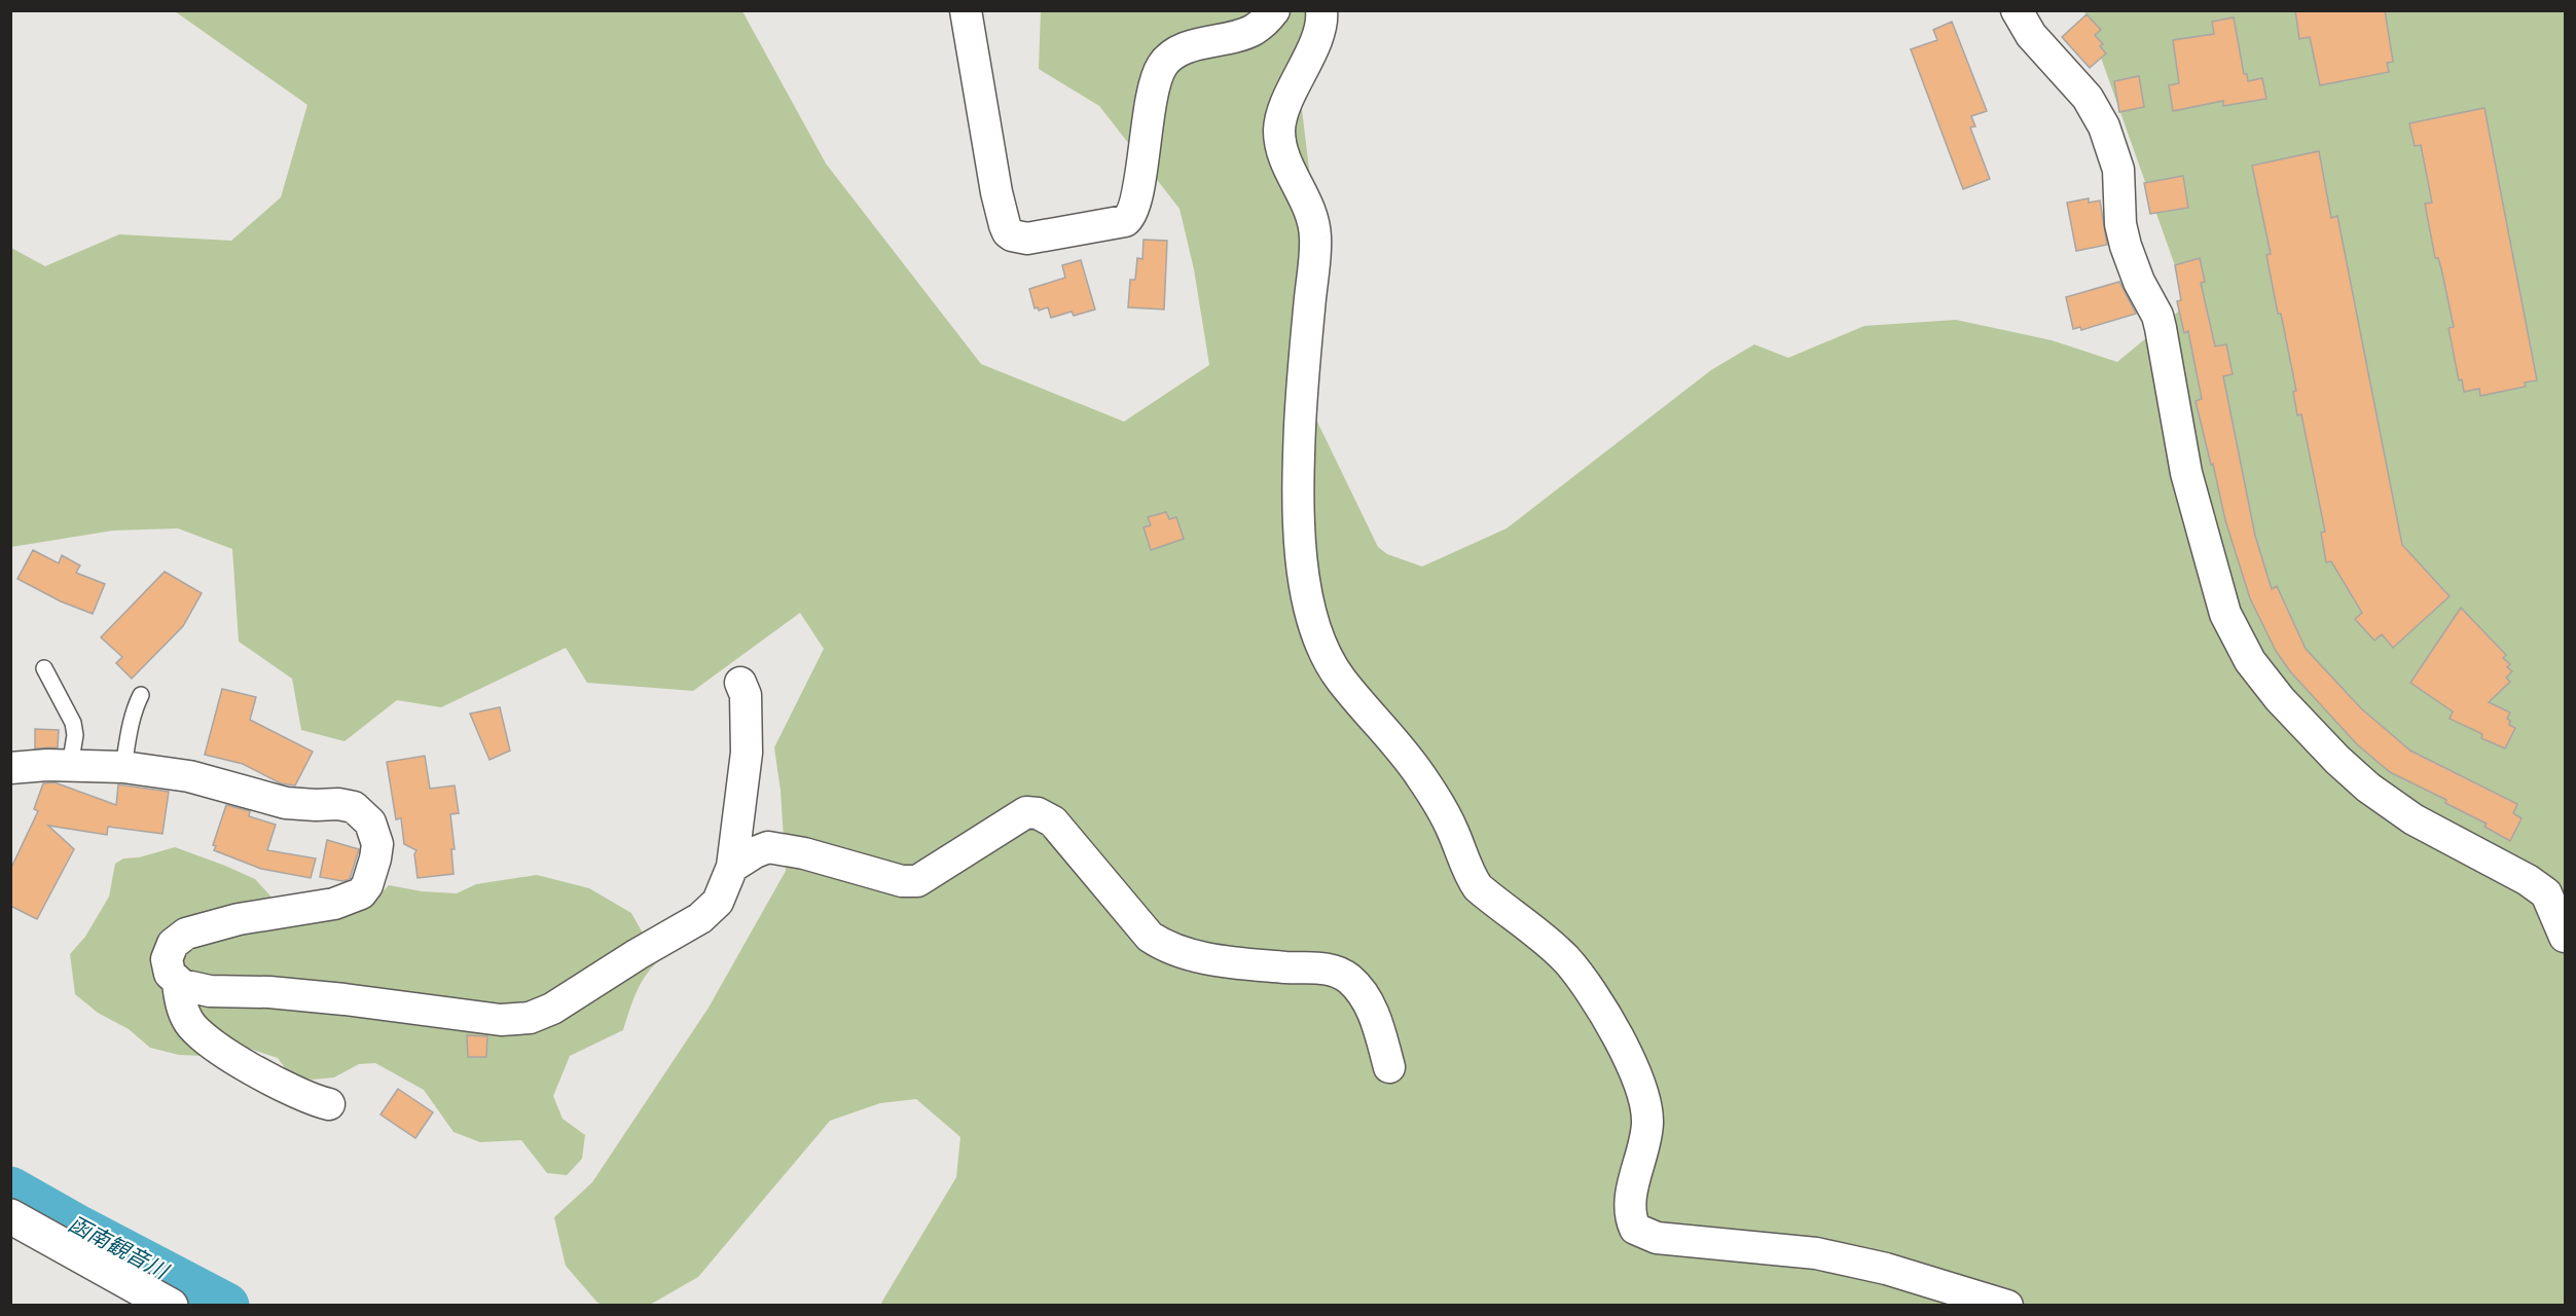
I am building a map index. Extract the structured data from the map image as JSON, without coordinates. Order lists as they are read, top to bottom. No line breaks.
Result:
{"water":["函南観音川"]}
